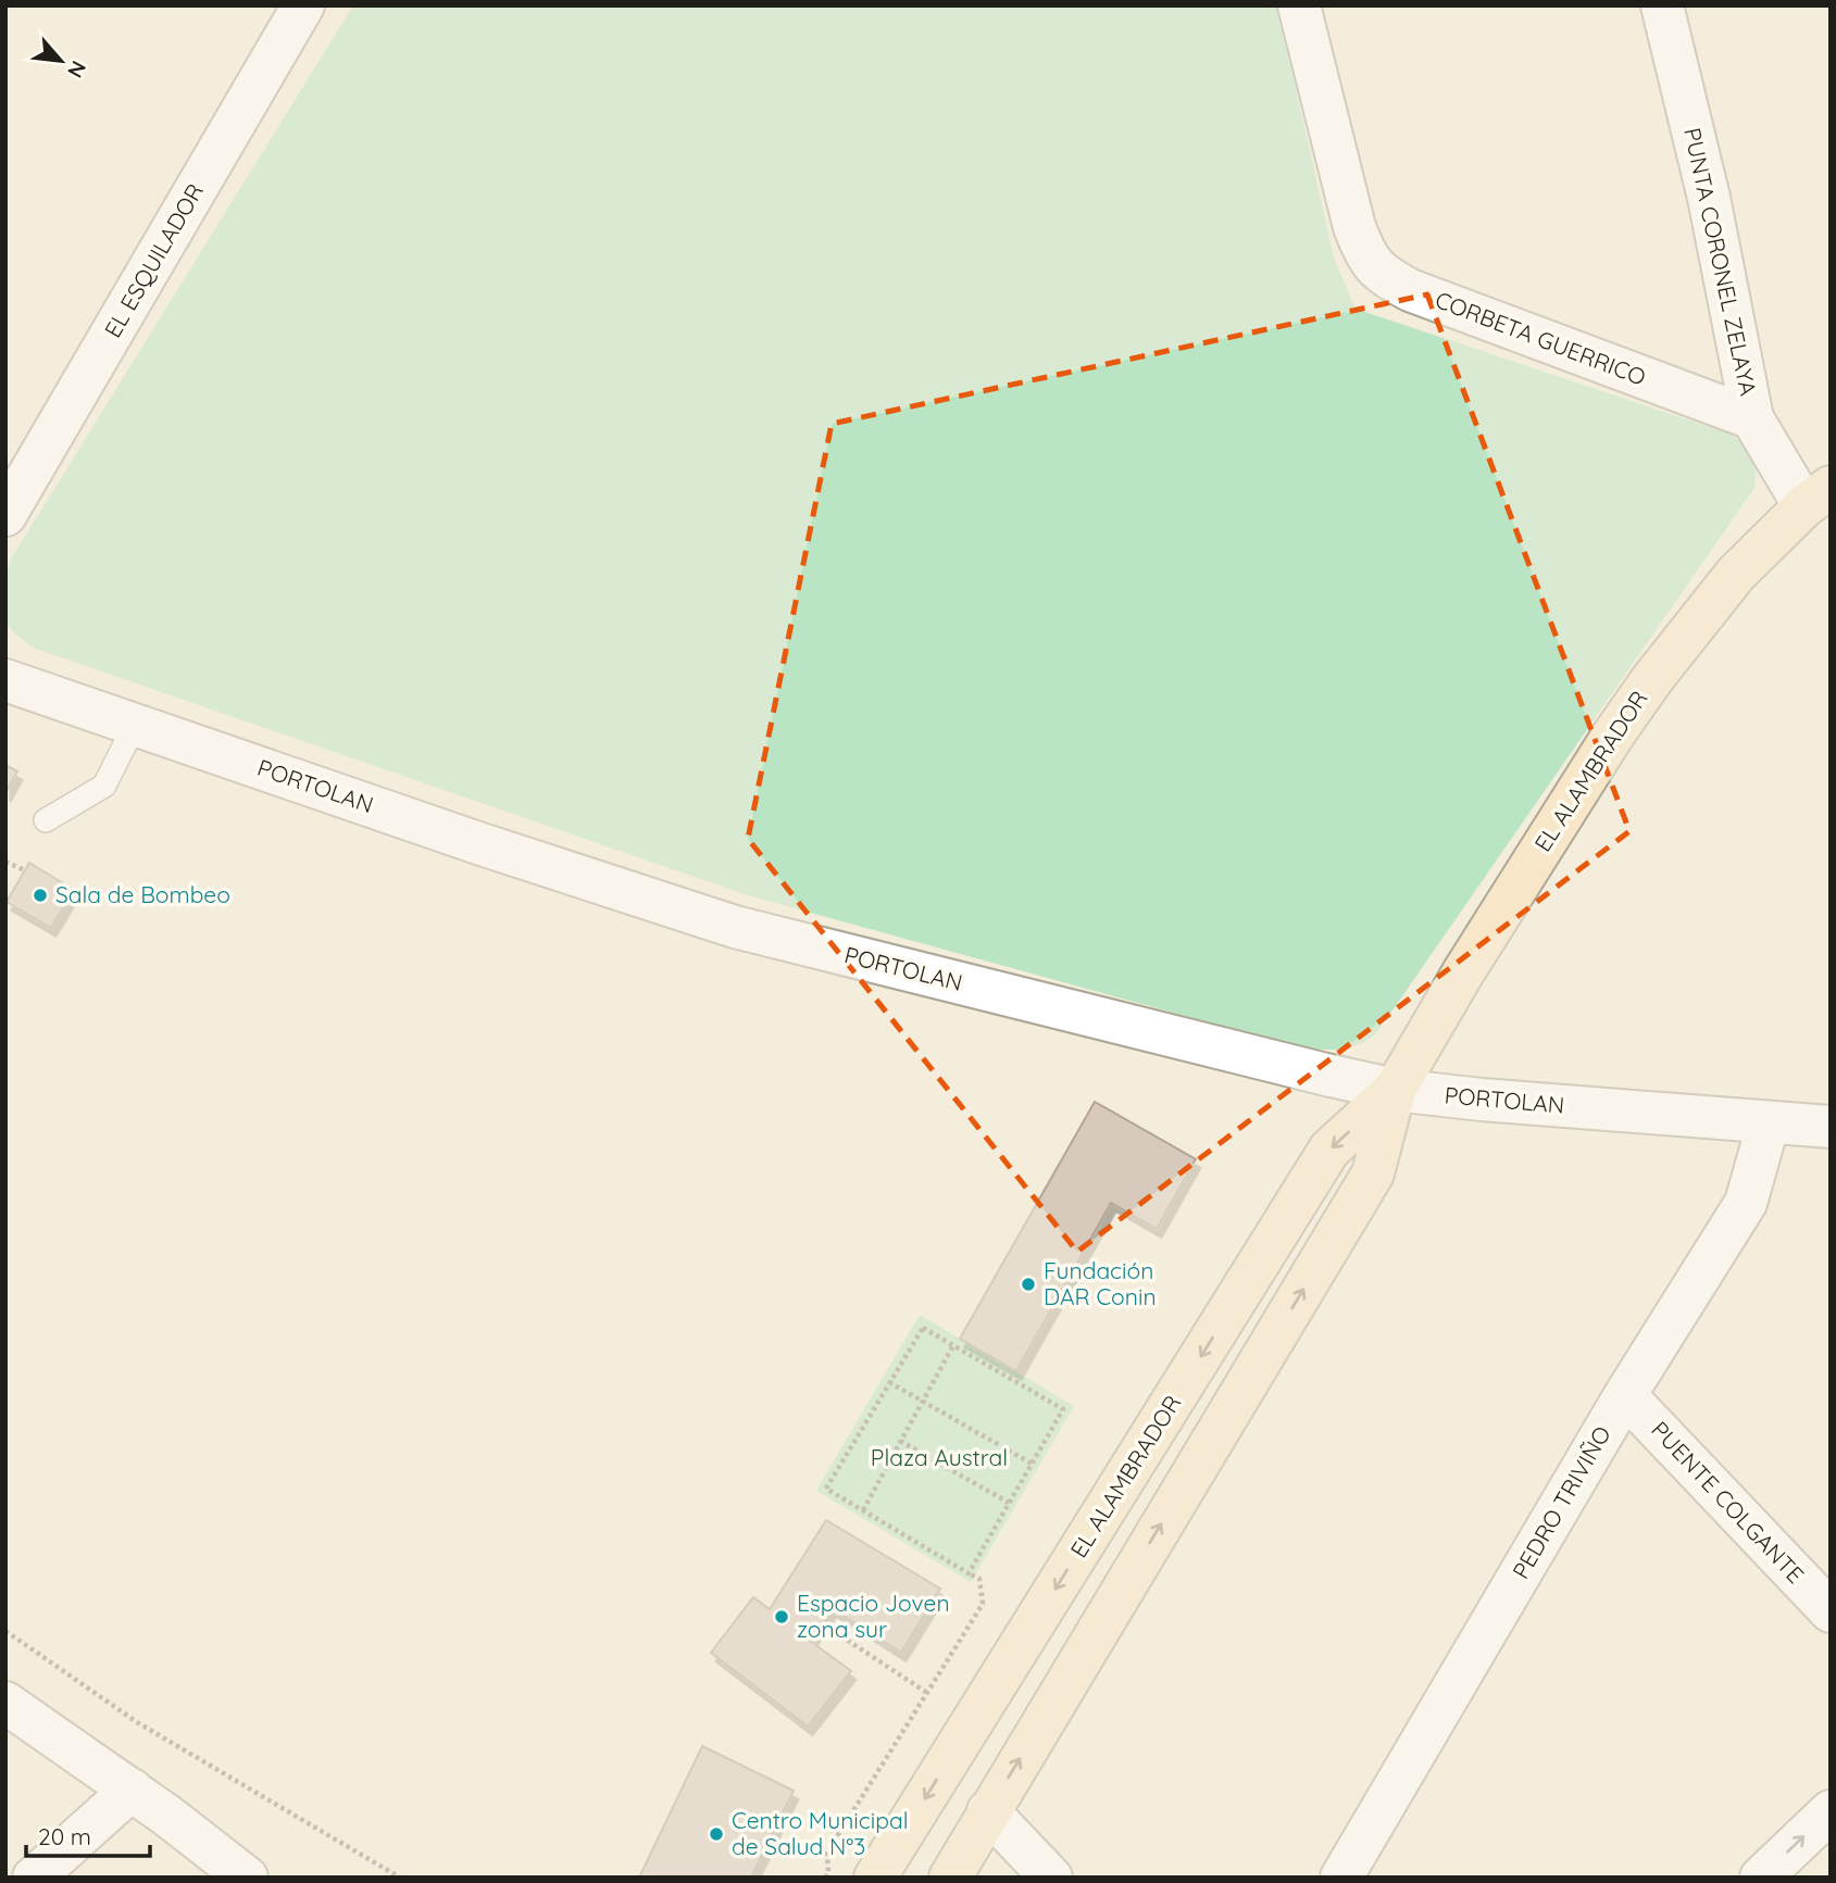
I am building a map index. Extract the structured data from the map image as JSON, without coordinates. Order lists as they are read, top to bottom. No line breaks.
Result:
{"streets":{"main road":["EL ALAMBRADOR"],"street":["EL ESQUILADOR","PUNTA CORONEL ZELAYA","CORBETA GUERRICO","PORTOLAN","PEDRO TRIVIÑO","PUENTE COLGANTE"]},"crossings":[["PUNTA CORONEL ZELAYA","CORBETA GUERRICO"],["PUNTA CORONEL ZELAYA","EL ALAMBRADOR"],["EL ALAMBRADOR","PORTOLAN"],["PORTOLAN","PEDRO TRIVIÑO"],["PEDRO TRIVIÑO","PUENTE COLGANTE"]],"parks":["Plaza Austral"],"places":["Sala de Bombeo","Fundación DAR Conin","Espacio Joven zona sur","Centro Municipal de Salud N°3"],"scale_bar":"20 m","north":"bottom right"}
